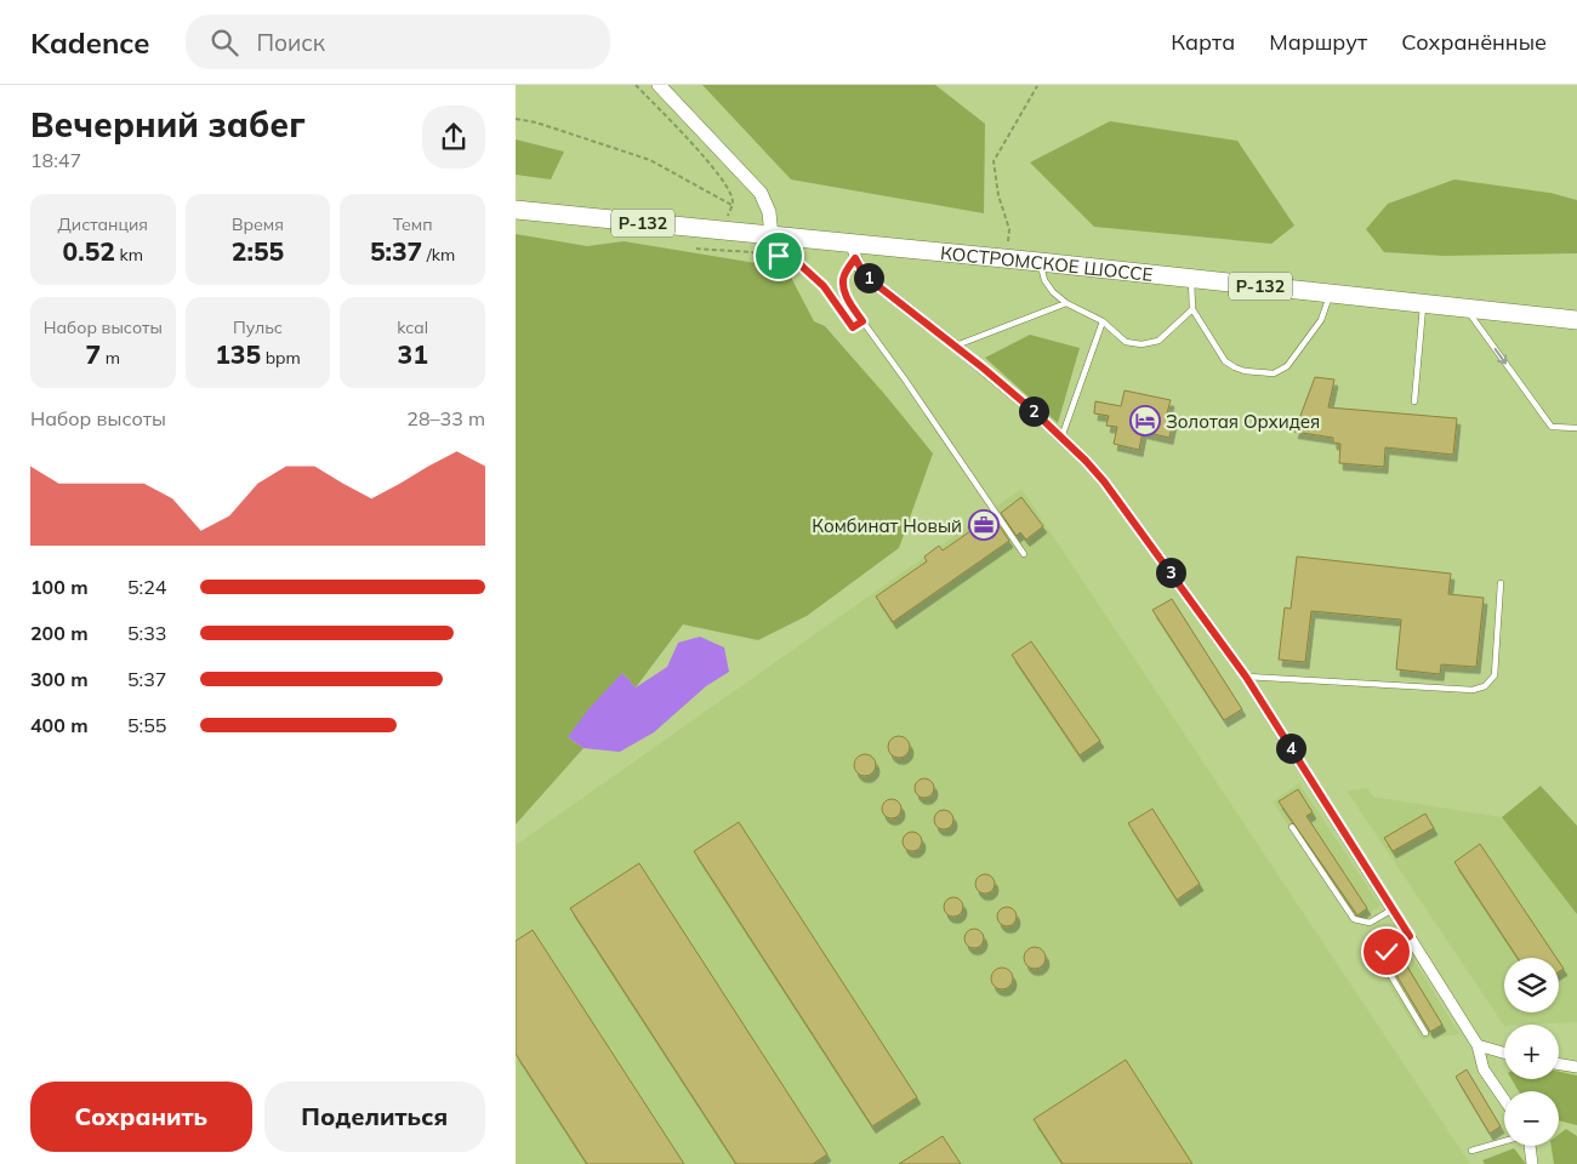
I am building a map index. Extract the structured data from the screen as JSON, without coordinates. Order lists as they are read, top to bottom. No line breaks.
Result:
{"streets":{"highway":["Р-132","КОСТРОМСКОЕ ШОССЕ"]},"places":{"hotel":["Золотая Орхидея"],"office":["Комбинат Новый"]},"page":{"header":"Kadence","search":"Поиск","nav":["Карта","Маршрут","Сохранённые"],"heading":["Вечерний забег","18:47"],"stats":[["Дистанция","0.52 km"],["Время","2:55"],["Темп","5:37 /km"],["Набор высоты","7 m"],["Пульс","135 bpm"],["kcal","31"]],"pins":["1","2","3","4"],"chart":["Набор высоты","28–33 m"],"list":[{"name":"100 m","note":"5:24"},{"name":"200 m","note":"5:33"},{"name":"300 m","note":"5:37"},{"name":"400 m","note":"5:55"}],"map_buttons":["+","−"],"buttons":["Сохранить","Поделиться"]}}
